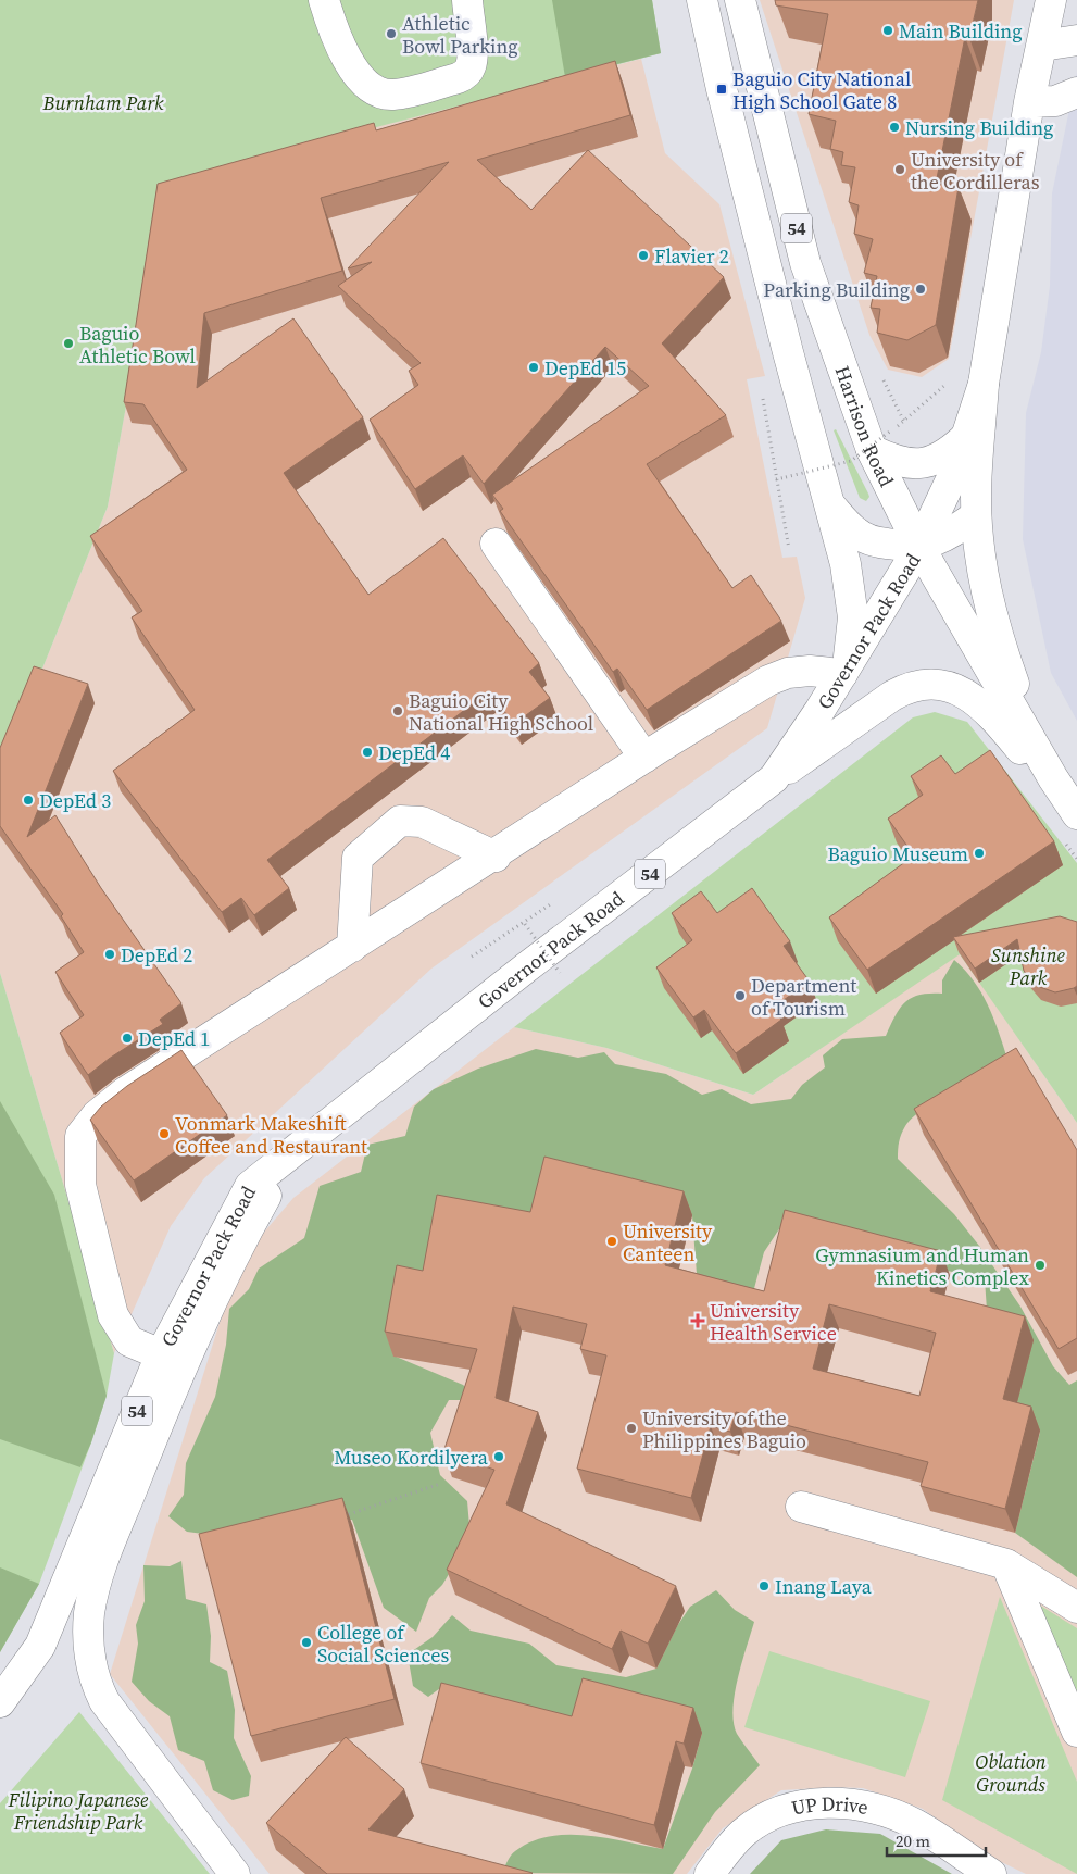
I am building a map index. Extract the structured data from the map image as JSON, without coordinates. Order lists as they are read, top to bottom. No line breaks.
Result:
{"streets":{"main road":["54","Harrison Road","Governor Pack Road","UP Drive"]},"crossings":[["54","Governor Pack Road"],["Harrison Road","Governor Pack Road"]],"parks":["Burnham Park","Sunshine Park","Oblation Grounds","Filipino Japanese Friendship Park"],"places":{"other":["Main Building","Athletic Bowl Parking","Nursing Building","University of the Cordilleras","Flavier 2","Parking Building","Baguio Athletic Bowl","DepEd 15","Baguio City National High School","DepEd 4","DepEd 3","Baguio Museum","DepEd 2","Department of Tourism","DepEd 1","Vonmark Makeshift Coffee and Restaurant","University Canteen","Gymnasium and Human Kinetics Complex","University of the Philippines Baguio","Museo Kordilyera","Inang Laya","College of Social Sciences"],"transit":["Baguio City National High School Gate 8"],"health":["University Health Service"]},"scale_bar":"20 m"}
